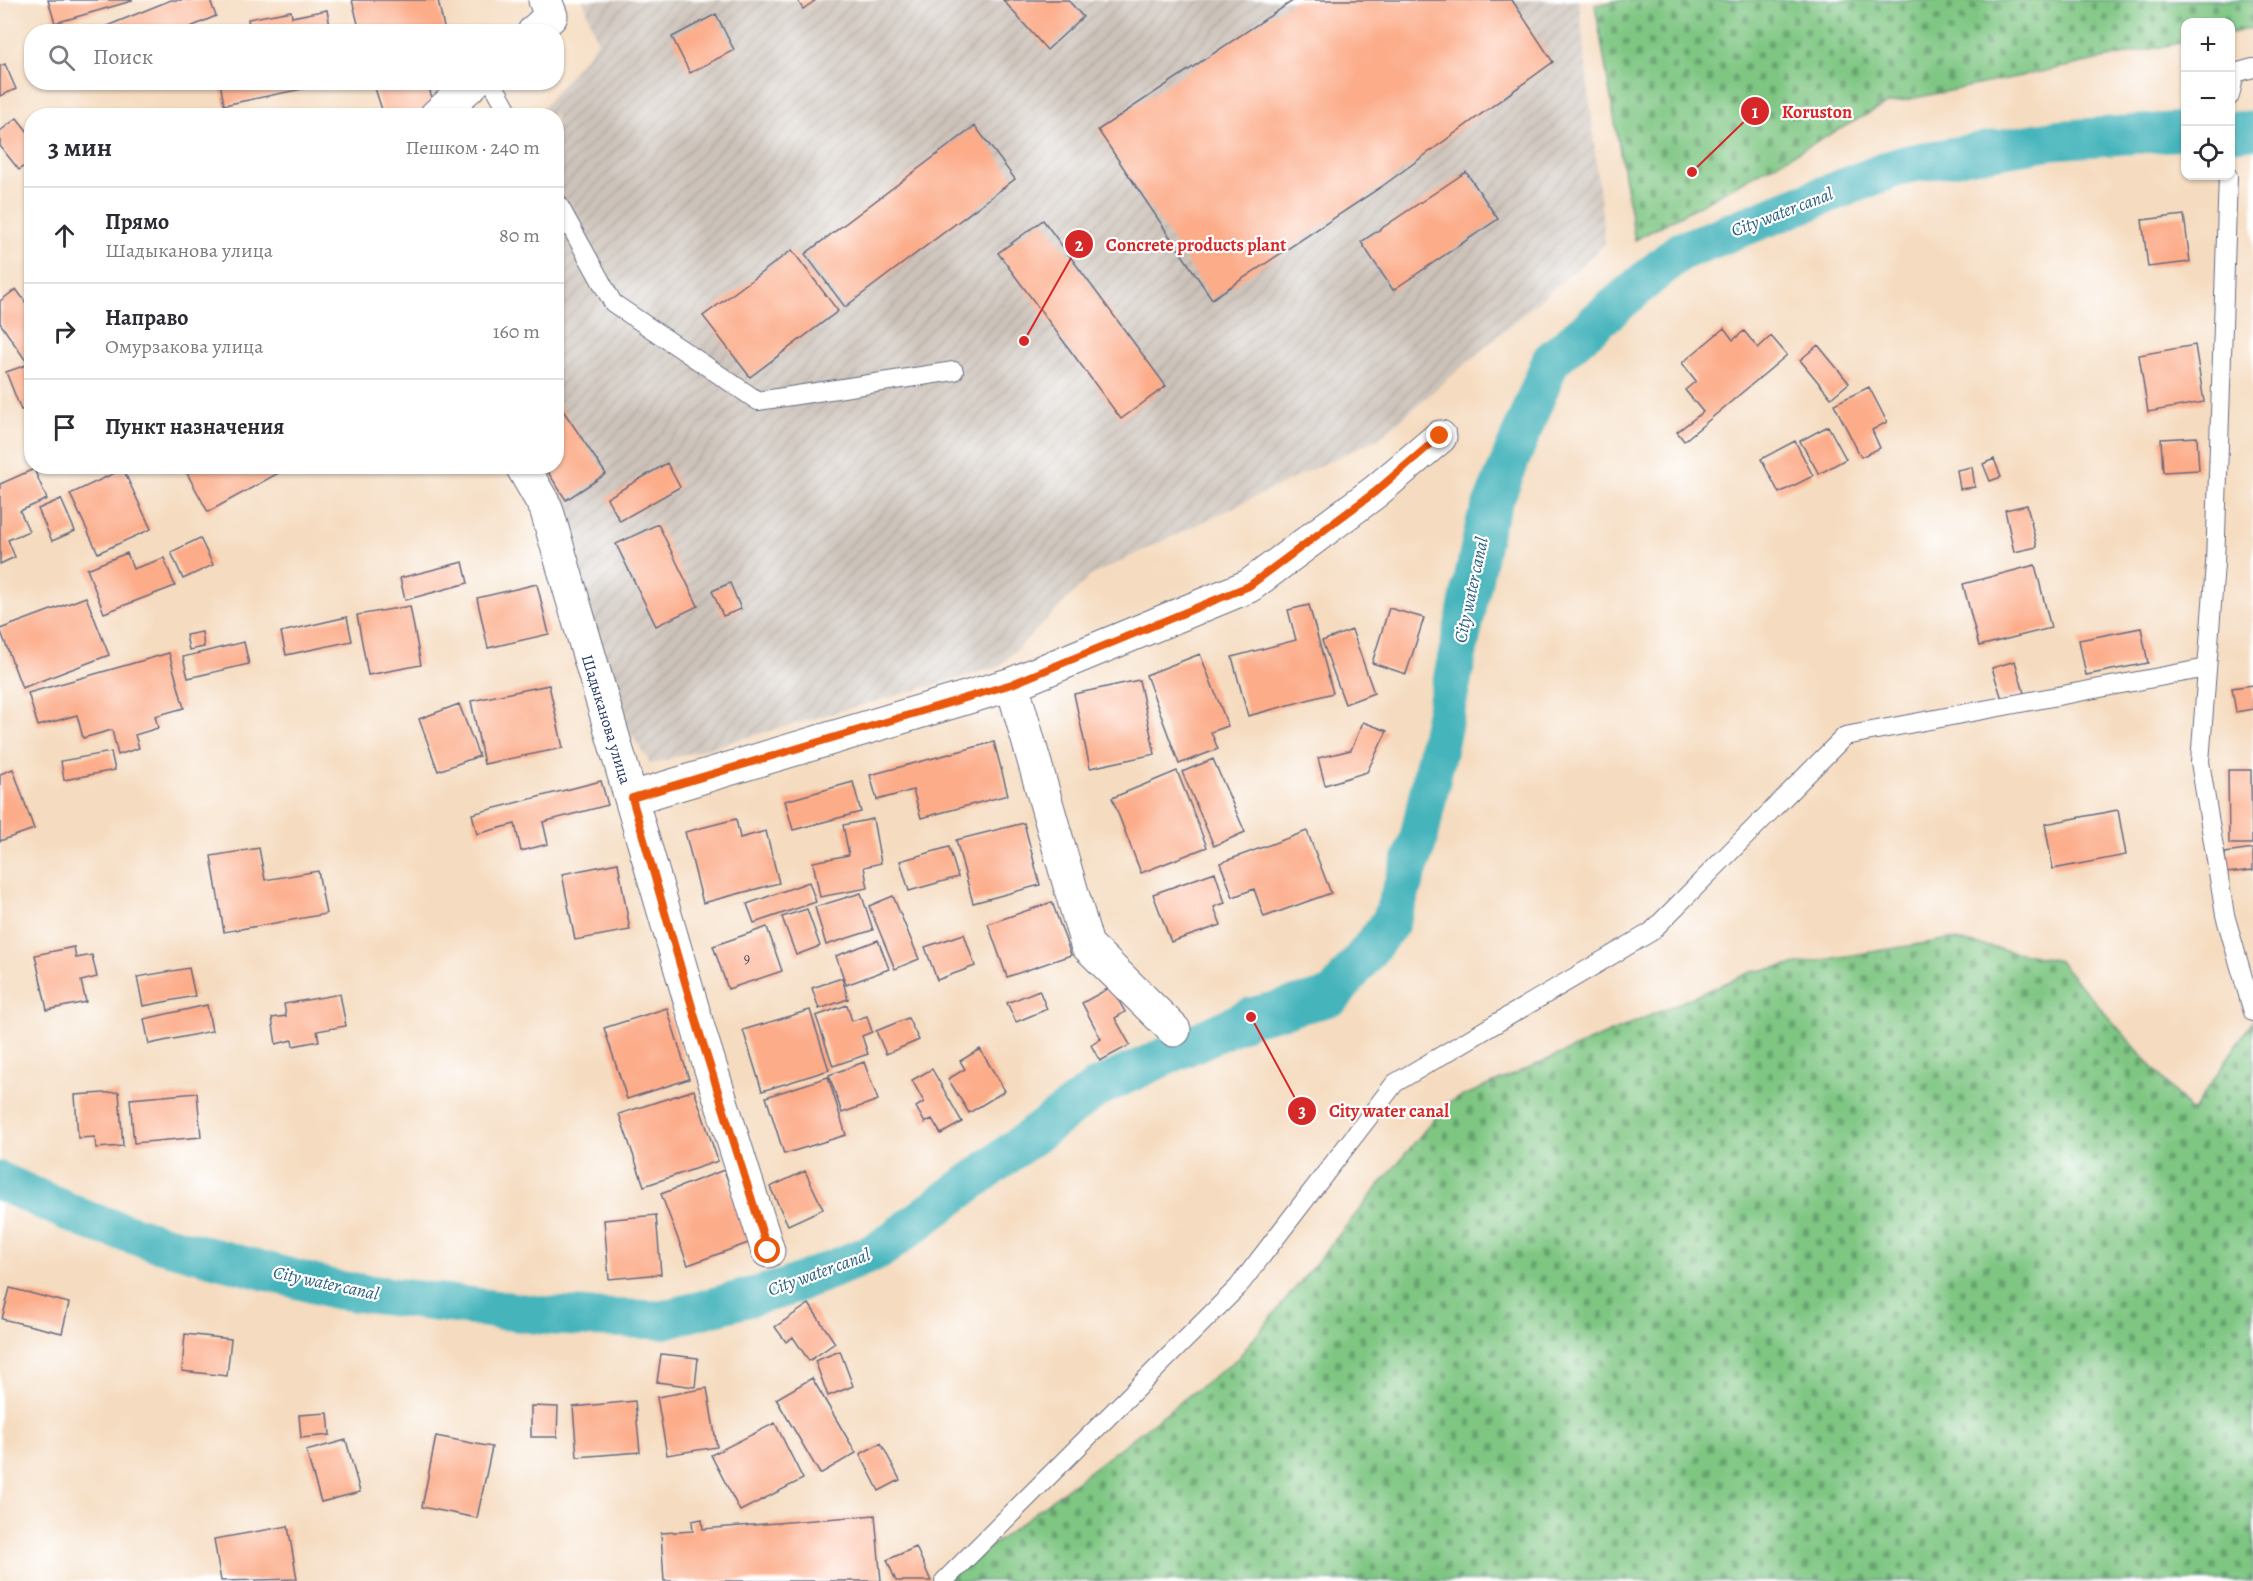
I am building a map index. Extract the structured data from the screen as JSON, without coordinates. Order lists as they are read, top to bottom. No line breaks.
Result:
{"streets":{"street":["Шадыканова улица"]},"water":["City water canal"],"places":["Koruston","Сoncrete products plant","City water canal"],"house_numbers":["9"],"page":{"map_buttons":["+","−"],"search":"Поиск","heading":["3 мин","Пешком · 240 m"],"list":[["Прямо","Шадыканова улица","80 m"],["Направо","Омурзакова улица","160 m"],"Пункт назначения"]}}
